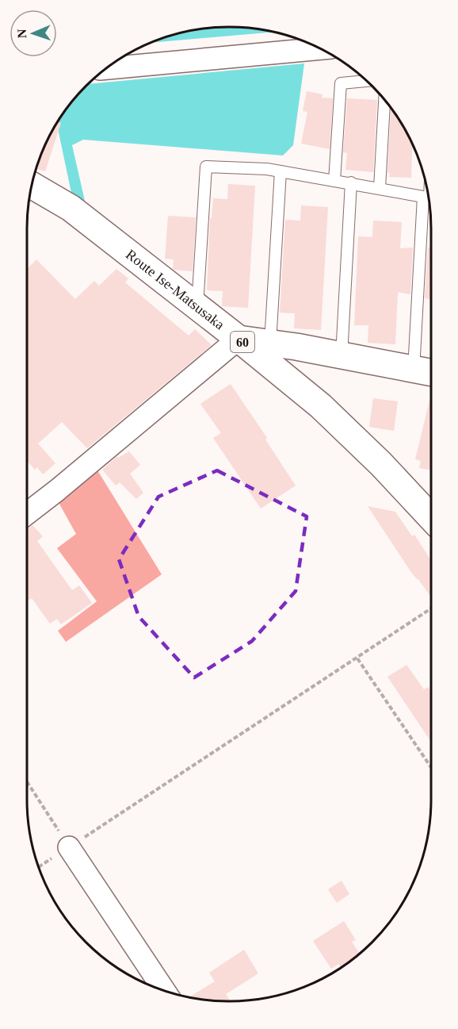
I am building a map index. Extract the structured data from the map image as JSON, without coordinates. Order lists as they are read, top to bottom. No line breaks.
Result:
{"streets":{"main road":["Route Ise-Matsusaka","60"]},"north":"left"}
